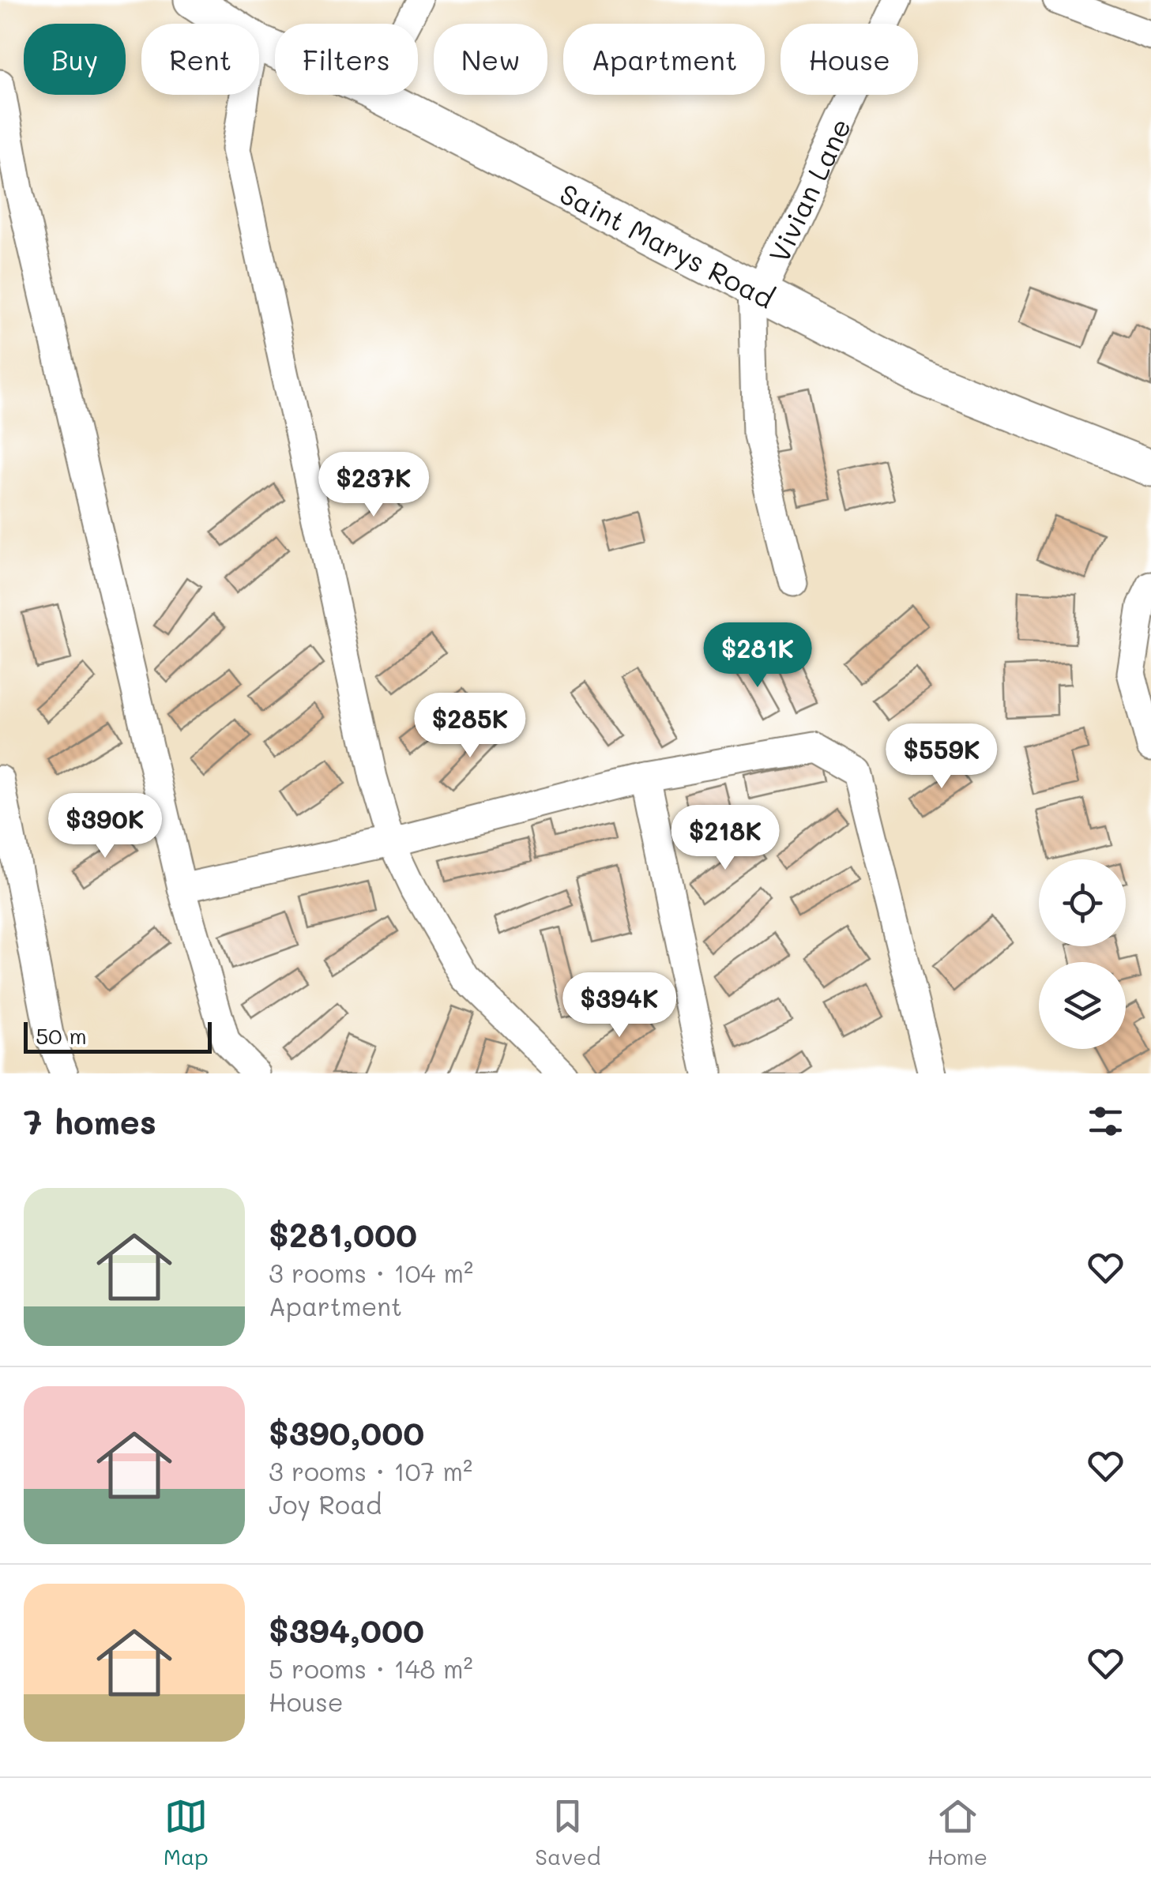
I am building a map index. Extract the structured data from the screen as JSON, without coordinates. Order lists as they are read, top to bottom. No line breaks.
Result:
{"streets":{"main road":["Saint Marys Road"],"street":["Vivian Lane"]},"crossings":[["Vivian Lane","Saint Marys Road"]],"scale_bar":"50 m","page":{"chip":["Buy","Rent","Filters","New","Apartment","House"],"price":["$237K","$281K","$285K","$559K","$390K","$218K","$394K"],"scale":"50 m","heading":"7 homes","list":[{"name":"$281,000","note":"3 rooms · 104 m² · Apartment"},{"name":"$390,000","note":"3 rooms · 107 m² · Joy Road"},{"name":"$394,000","note":"5 rooms · 148 m² · House"}],"tabs":["Map","Saved","Home"]}}
